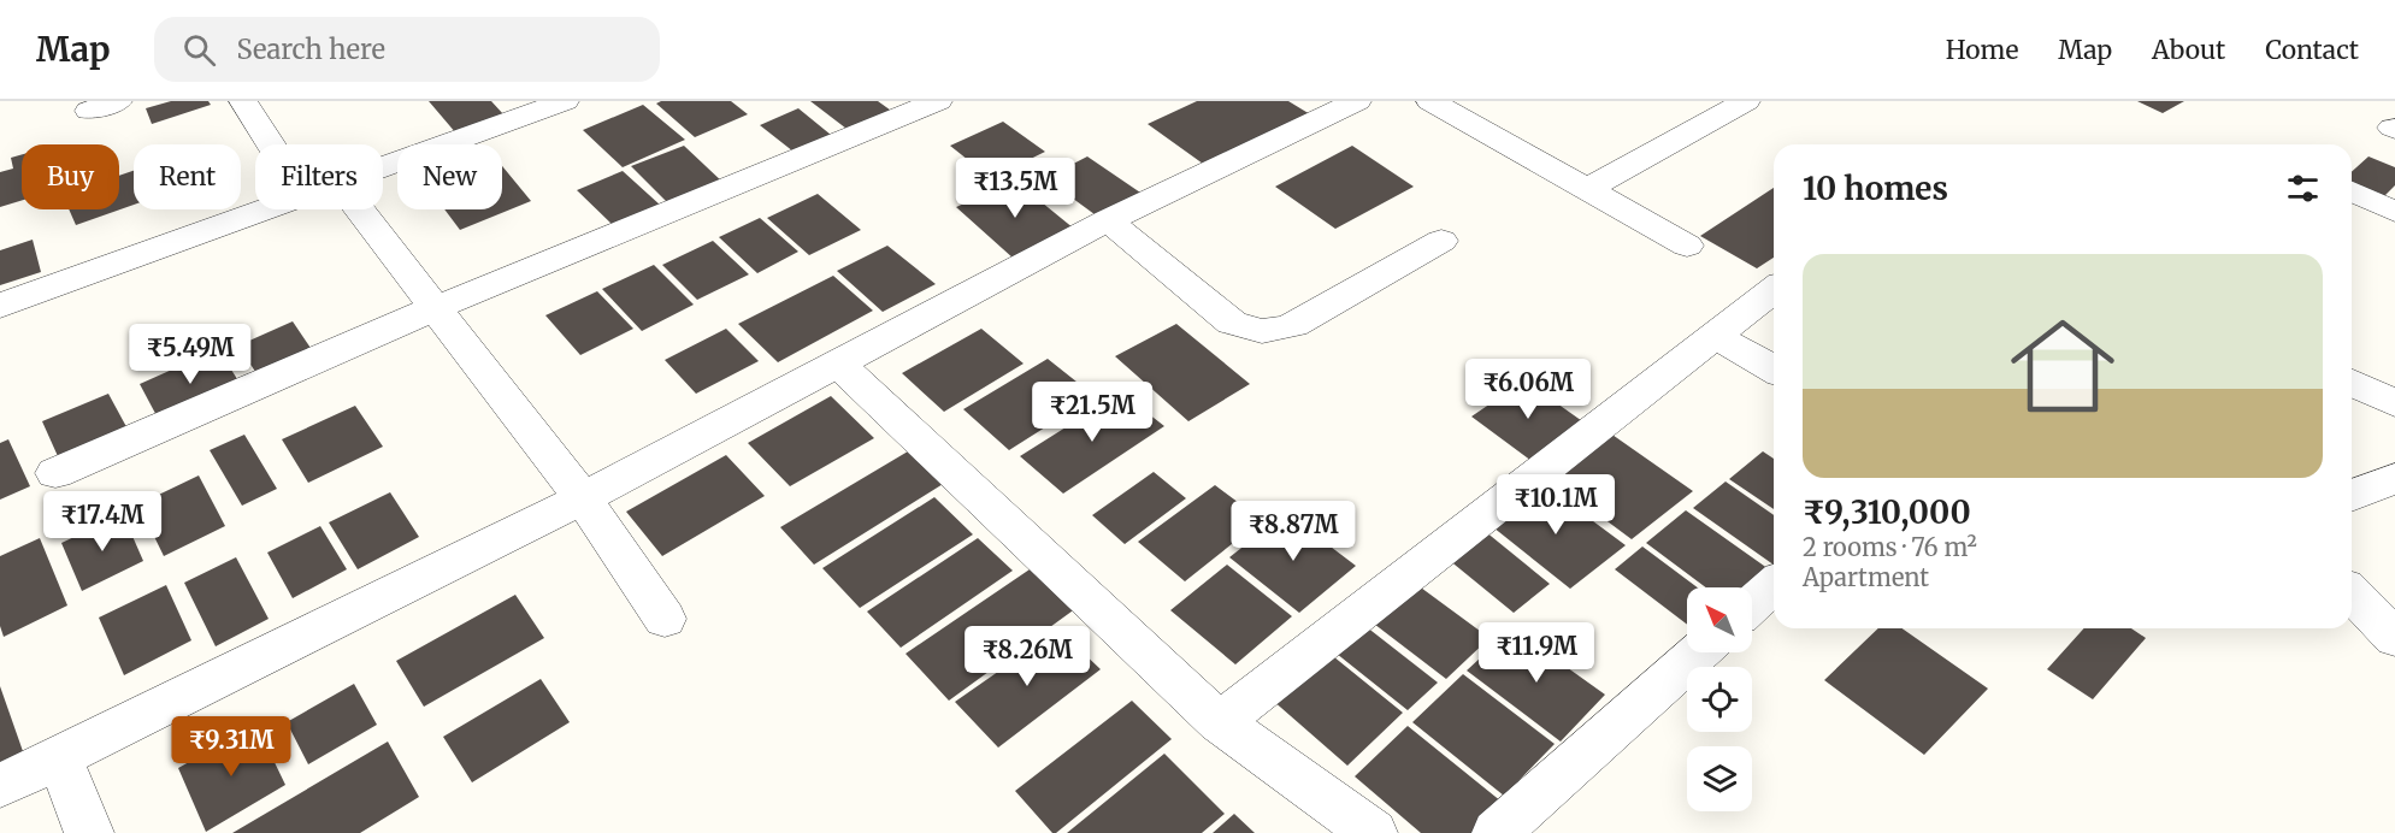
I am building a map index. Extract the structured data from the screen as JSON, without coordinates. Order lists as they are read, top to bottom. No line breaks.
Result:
{"north":"top left","page":{"header":"Map","search":"Search here","nav":["Home","Map","About","Contact"],"chip":["Buy","Rent","Filters","New"],"heading":"10 homes","price":["₹13.5M","₹5.49M","₹6.06M","₹21.5M","₹10.1M","₹17.4M","₹8.87M","₹11.9M","₹8.26M","₹9.31M"],"list":[{"name":"₹9,310,000","note":"2 rooms · 76 m² · Apartment"}]}}
